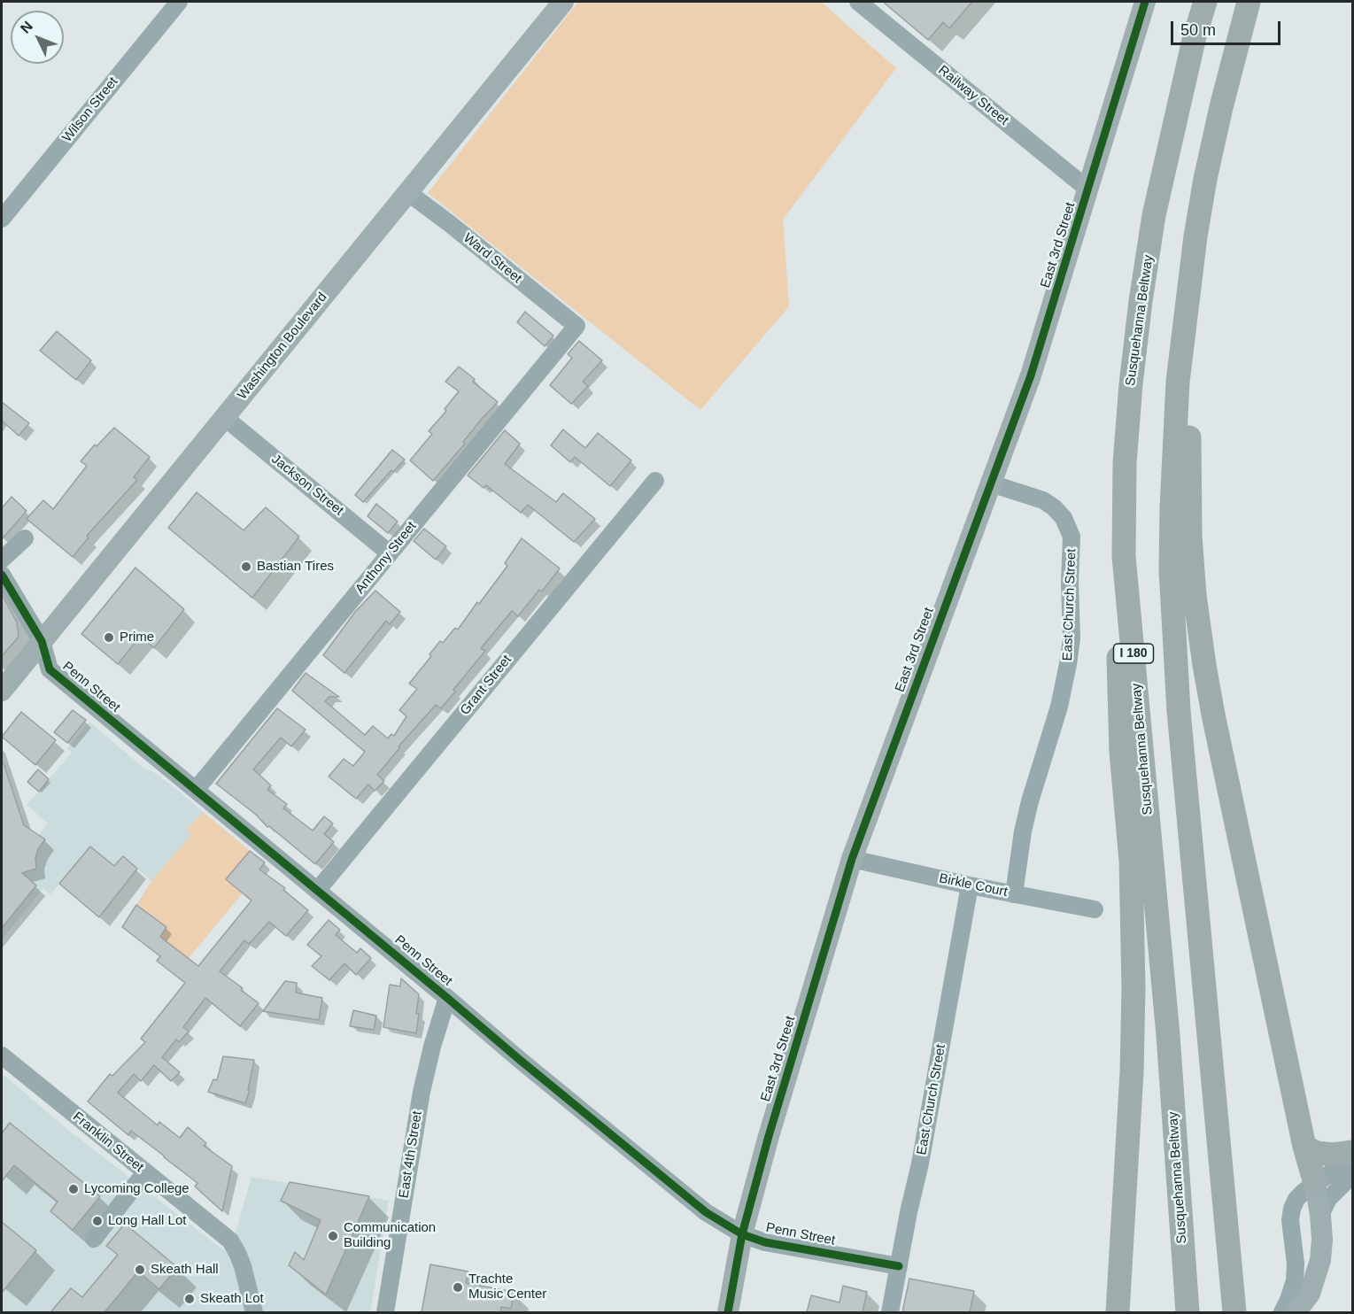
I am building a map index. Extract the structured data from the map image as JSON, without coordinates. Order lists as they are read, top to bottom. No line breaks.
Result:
{"streets":{"highway":["Susquehanna Beltway","I 180"],"main road":["East 3rd Street","Washington Boulevard"],"street":["Railway Street","Wilson Street","Ward Street","Jackson Street","Anthony Street","East Church Street","Grant Street","Penn Street","Birkle Court","Franklin Street","East 4th Street"]},"crossings":[["Railway Street","East 3rd Street"],["East 3rd Street","East Church Street"],["East 3rd Street","Penn Street"],["East 3rd Street","Birkle Court"],["Ward Street","Washington Boulevard"],["Ward Street","Anthony Street"],["Washington Boulevard","Jackson Street"],["Washington Boulevard","Penn Street"],["Jackson Street","Anthony Street"],["Anthony Street","Penn Street"],["East Church Street","Penn Street"],["East Church Street","Birkle Court"],["Grant Street","Penn Street"],["Penn Street","East 4th Street"]],"places":["Bastian Tires","Prime","Lycoming College","Long Hall Lot","Communication Building","Skeath Hall","Trachte Music Center","Skeath Lot"],"scale_bar":"50 m","north":"top left"}
